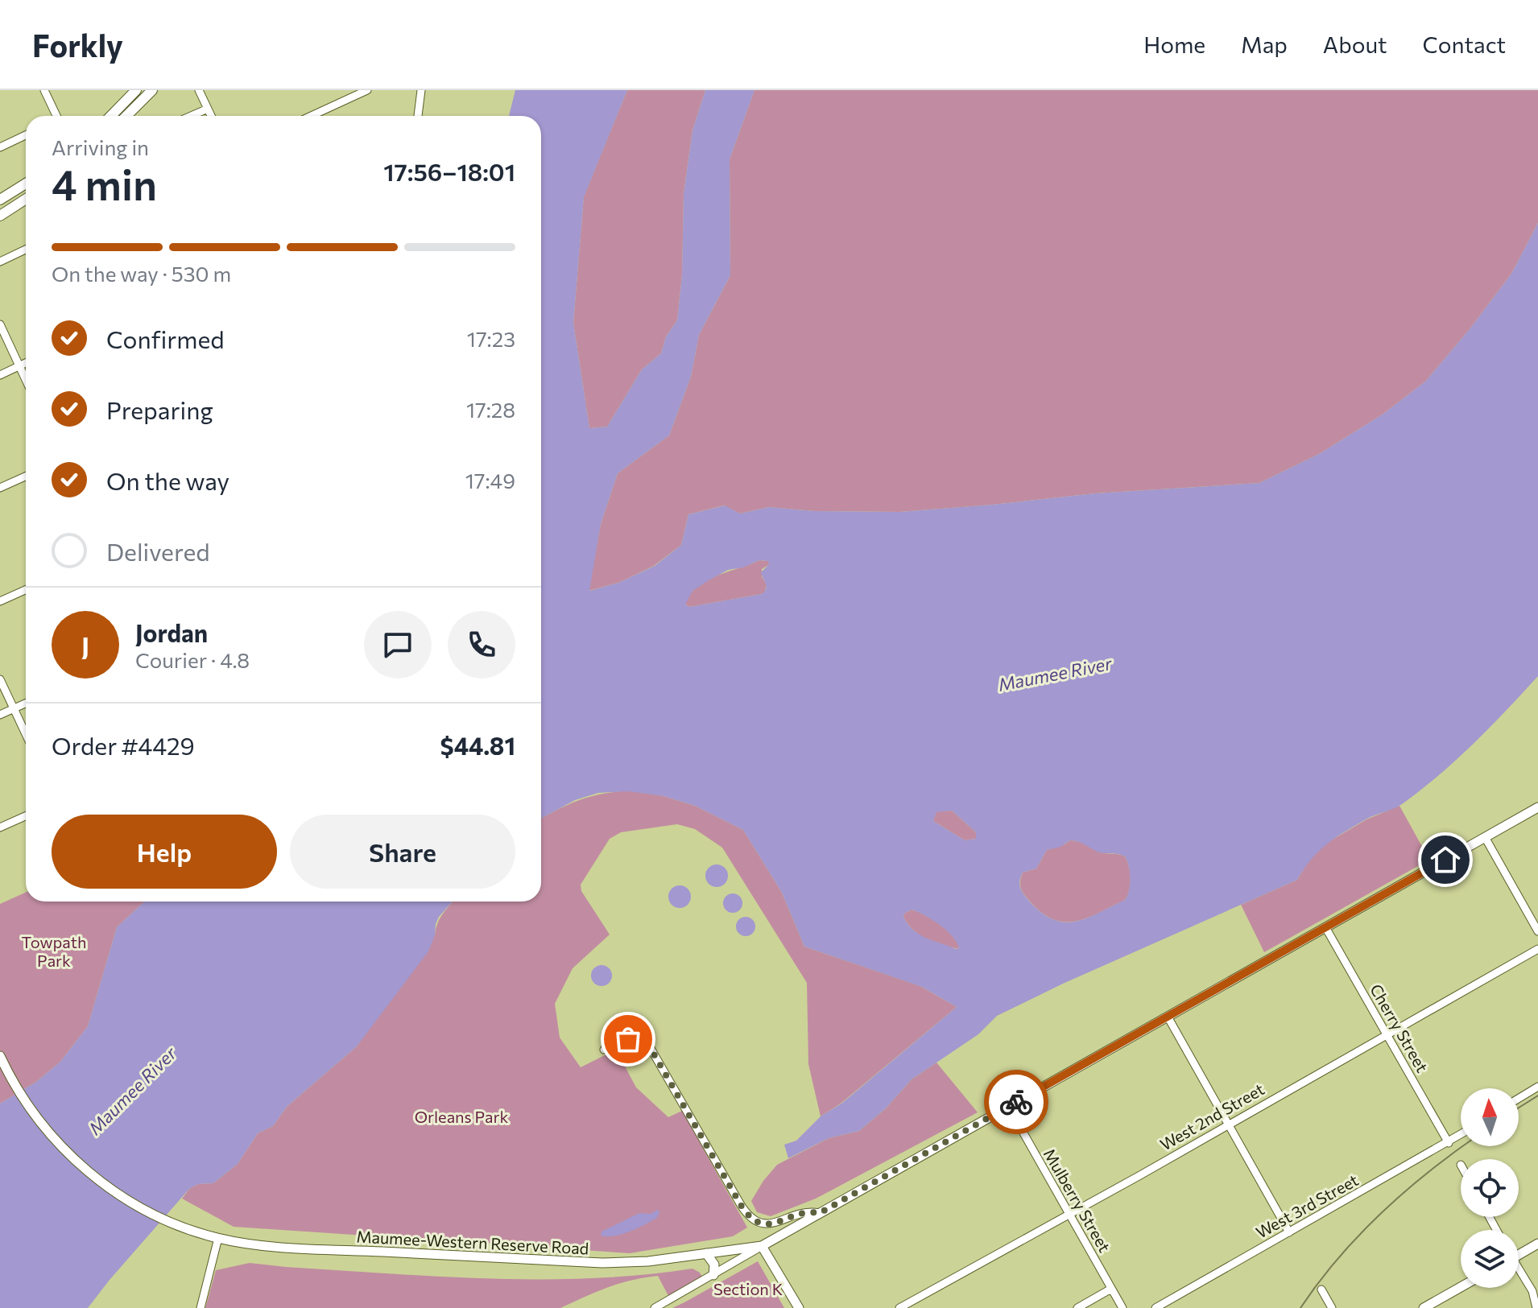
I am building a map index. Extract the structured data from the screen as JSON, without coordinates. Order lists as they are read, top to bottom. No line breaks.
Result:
{"streets":{"main road":["Maumee-Western Reserve Road"],"street":["Cherry Street","West 2nd Street","Mulberry Street","West 3rd Street"]},"crossings":[["Cherry Street","West 2nd Street"],["Cherry Street","West 3rd Street"],["West 2nd Street","Mulberry Street"]],"water":["Maumee River"],"parks":["Towpath Park","Orleans Park","Section K"],"north":"top","page":{"header":"Forkly","nav":["Home","Map","About","Contact"],"heading":["4 min","Arriving in","17:56–18:01"],"panel":["Jordan","Courier · 4.8","Order #4429","$44.81"],"bar":"On the way · 530 m","list":[["Confirmed","17:23"],["Preparing","17:28"],["On the way","17:49"],"Delivered"],"round":"J","buttons":["Help","Share"]}}
